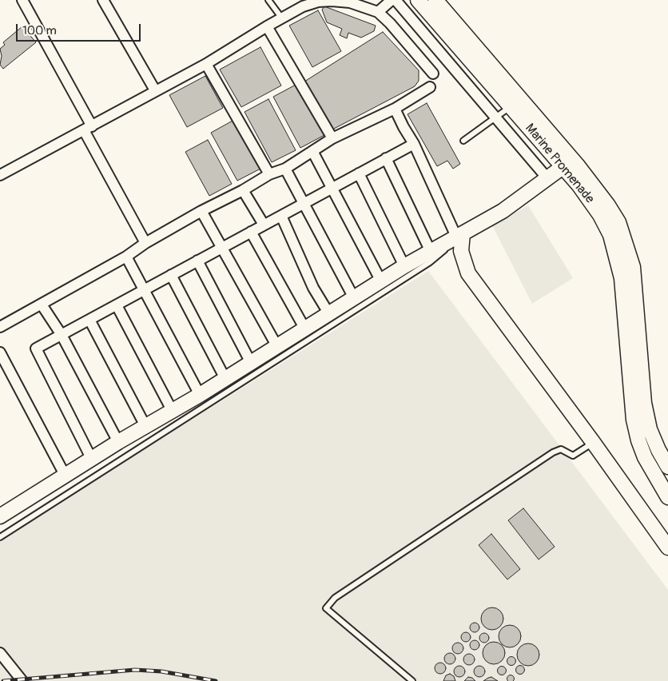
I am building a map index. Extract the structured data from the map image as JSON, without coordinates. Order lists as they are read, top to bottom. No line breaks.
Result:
{"streets":{"main road":["Marine Promenade"]},"scale_bar":"100 m"}
